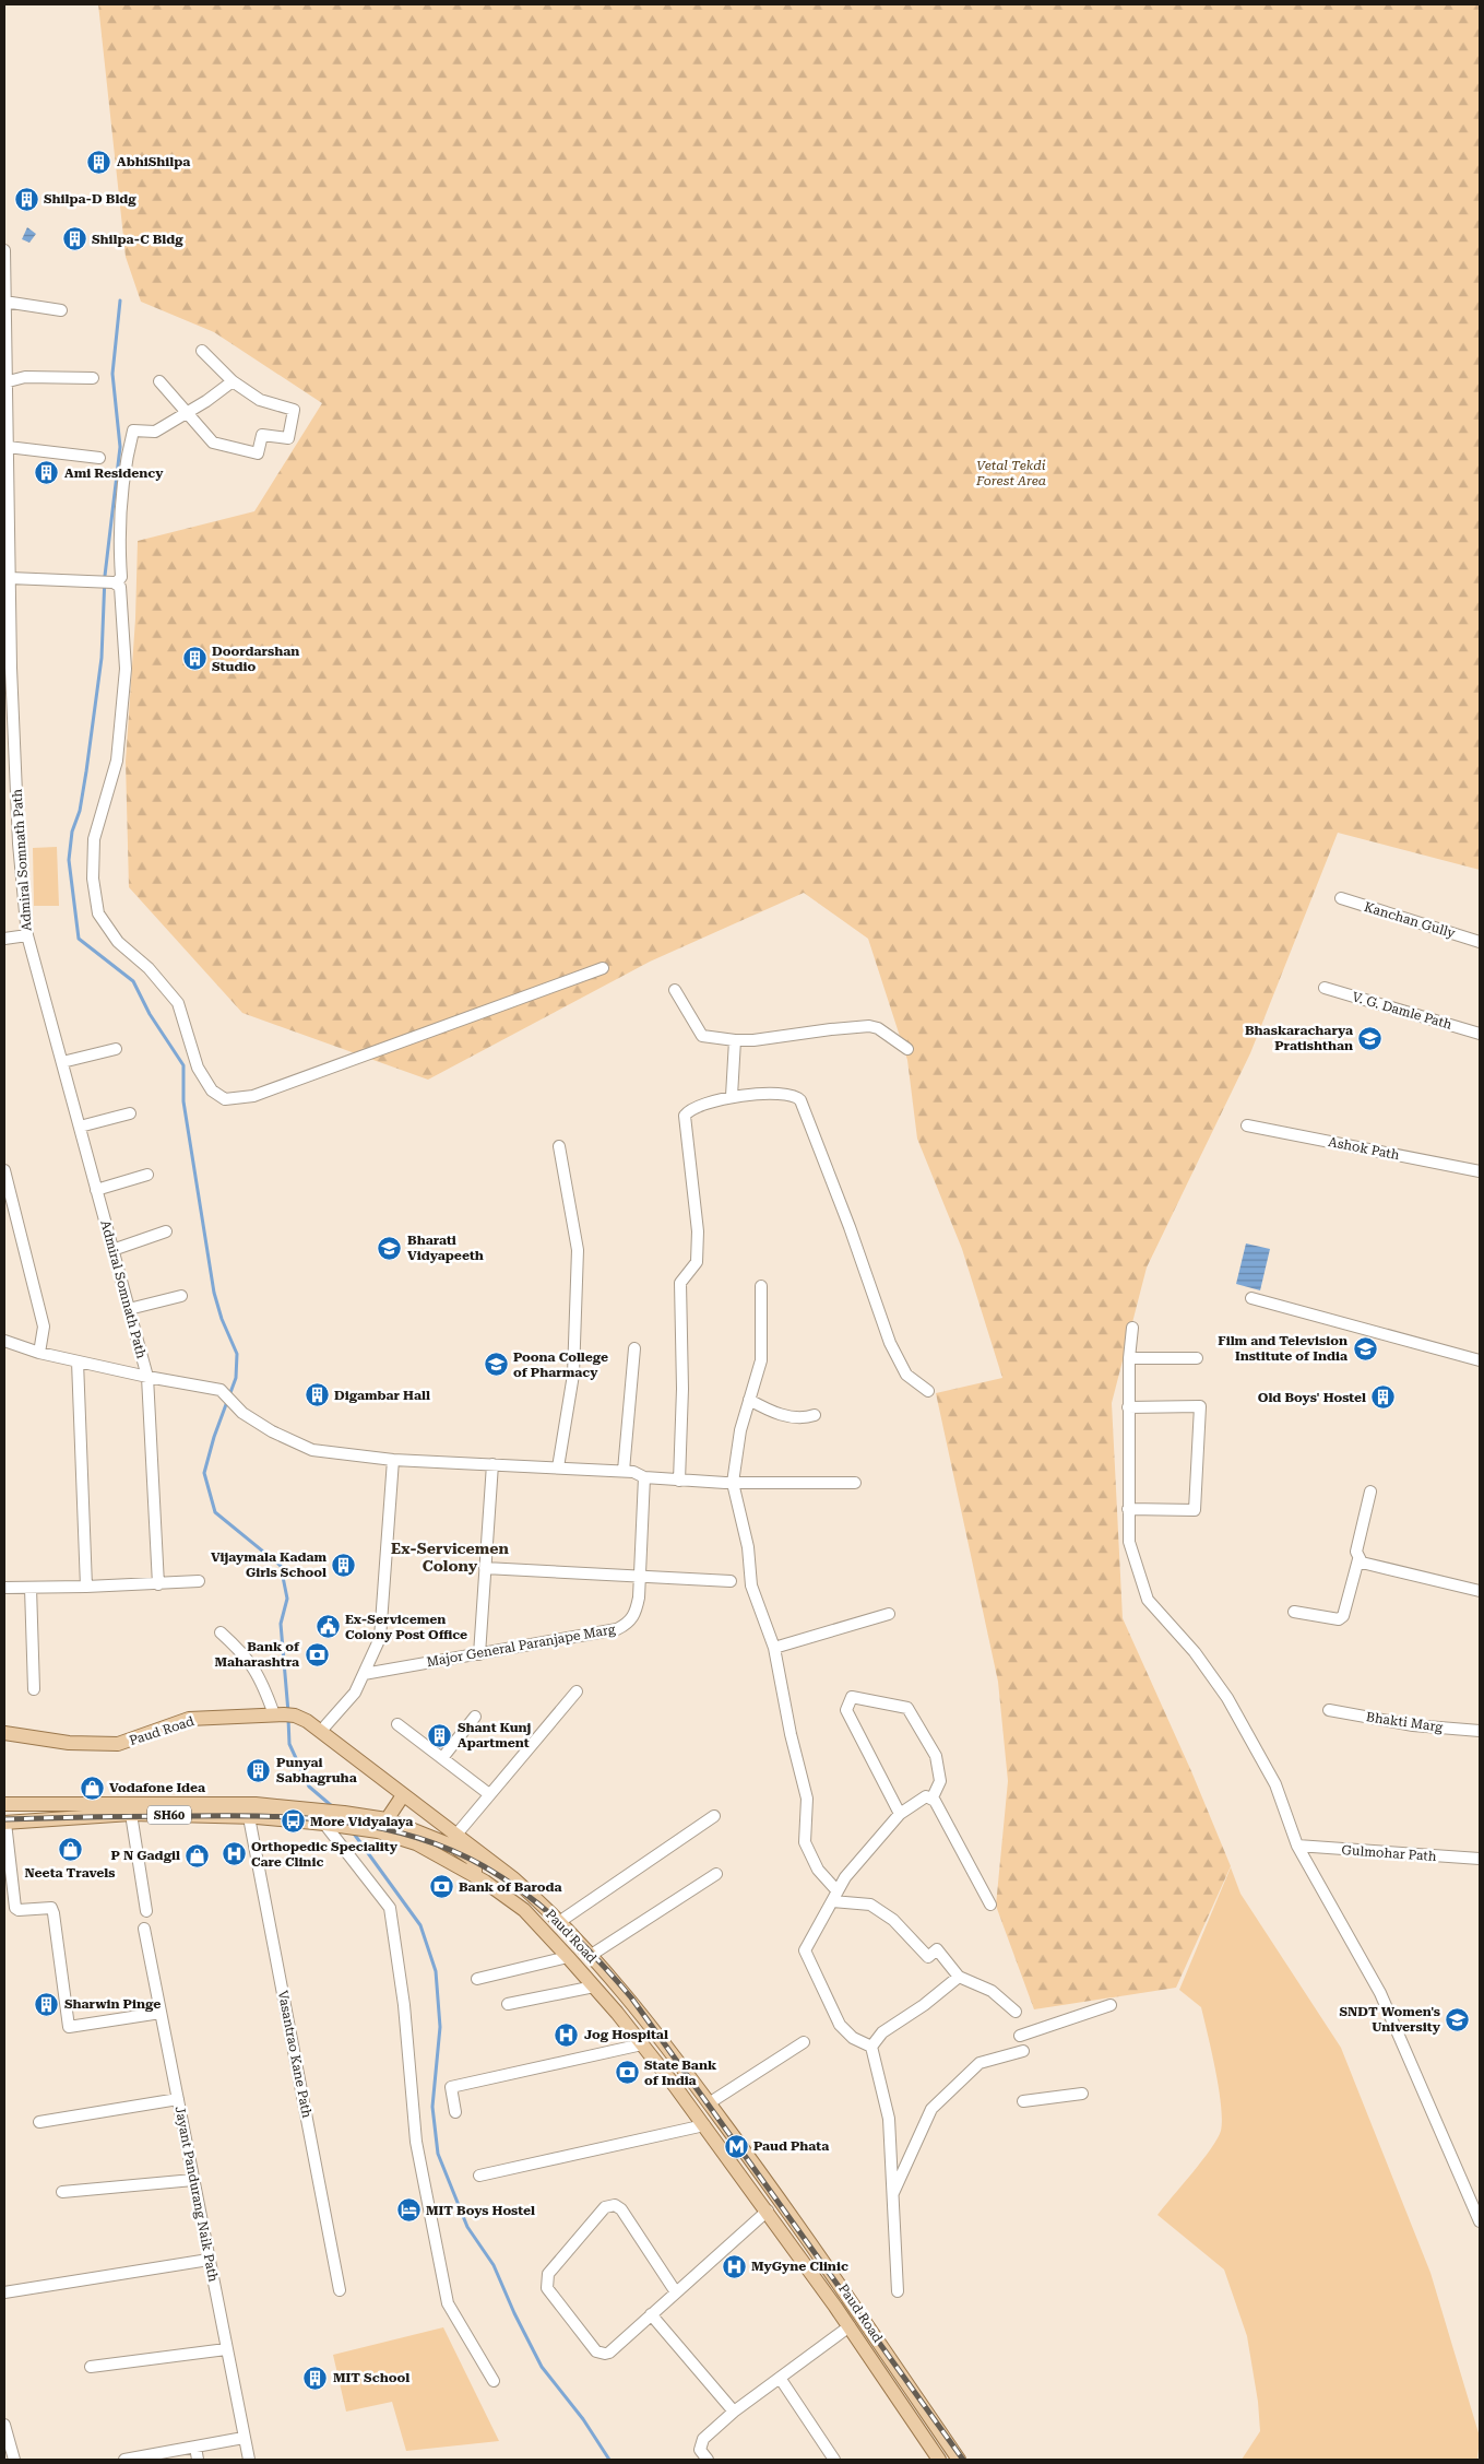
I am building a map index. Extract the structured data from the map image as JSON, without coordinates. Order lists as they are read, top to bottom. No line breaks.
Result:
{"streets":{"main road":["Paud Road","SH60"],"street":["Admiral Somnath Path","Kanchan Gully","V. G. Damle Path","Ashok Path","Major General Paranjape Marg","Bhakti Marg","Gulmohar Path","Vasantrao Kane Path","Jayant Pandurang Naik Path"]},"crossings":[["Paud Road","Vasantrao Kane Path"]],"districts":["Ex-Servicemen Colony"],"parks":["Vetal Tekdi Forest Area"],"places":{"building":["AbhiShilpa","Shilpa-D Bldg","Shilpa-C Bldg","Ami Residency","Doordarshan Studio","Digambar Hall","Old Boys' Hostel","Vijaymala Kadam Girls School","Shant Kunj Apartment","Punyai Sabhagruha","Sharwin Pinge","MIT School"],"school or university":["Bhaskaracharya Pratishthan","Bharati Vidyapeeth","Film and Television Institute of India","Poona College of Pharmacy","SNDT Women's University"],"public building":["Ex-Servicemen Colony Post Office"],"bank":["Bank of Maharashtra","Bank of Baroda","State Bank of India"],"shop":["Vodafone Idea","Neeta Travels","P N Gadgil"],"bus stop":["More Vidyalaya"],"hospital":["Orthopedic Speciality Care Clinic","Jog Hospital","MyGyne Clinic"],"metro station":["Paud Phata"],"hotel":["MIT Boys Hostel"]}}
